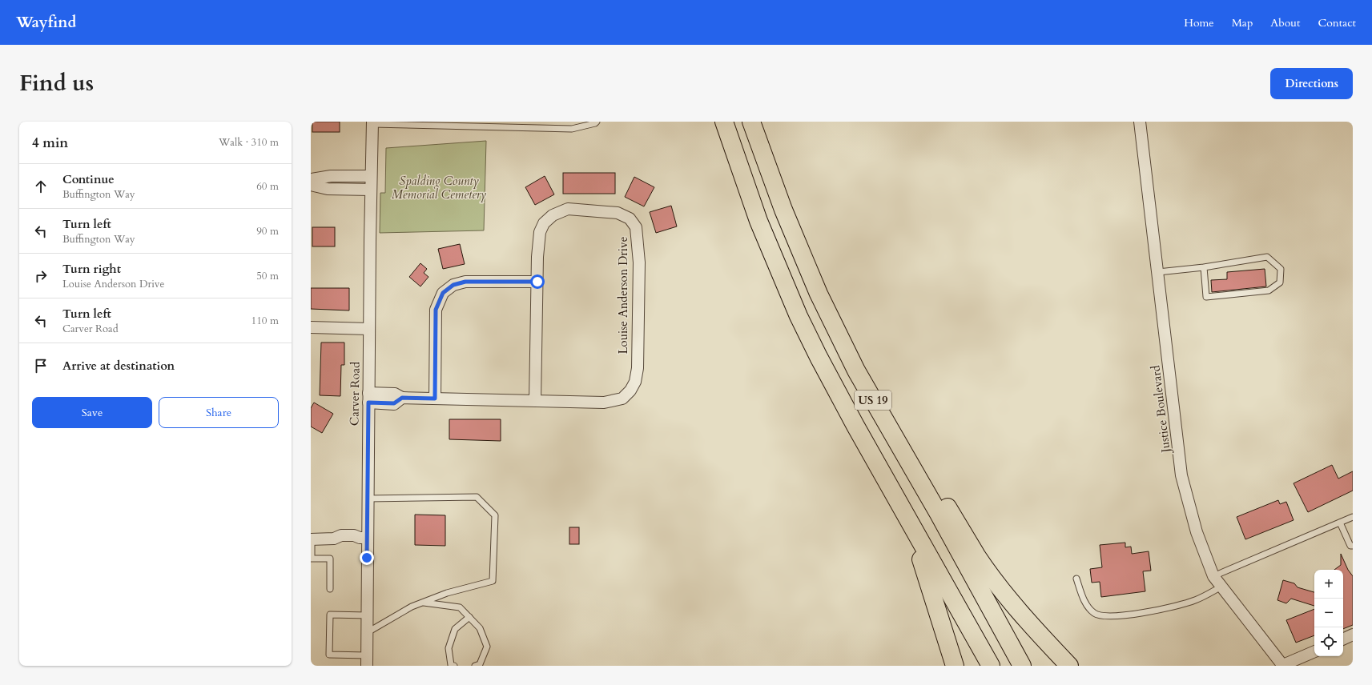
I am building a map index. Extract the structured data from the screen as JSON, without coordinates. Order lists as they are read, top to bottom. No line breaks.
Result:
{"streets":{"highway":["US 19"],"street":["Louise Anderson Drive","Carver Road","Justice Boulevard"]},"crossings":[["Louise Anderson Drive","Carver Road"]],"parks":["Spalding County Memorial Cemetery"],"page":{"header":"Wayfind","nav":["Home","Map","About","Contact"],"title":"Find us","buttons":["Directions",["Save","Share"]],"heading":["4 min","Walk · 310 m"],"list":[["Continue","Buffington Way","60 m"],["Turn left","Buffington Way","90 m"],["Turn right","Louise Anderson Drive","50 m"],["Turn left","Carver Road","110 m"],"Arrive at destination"],"map_buttons":["+","−"]}}
